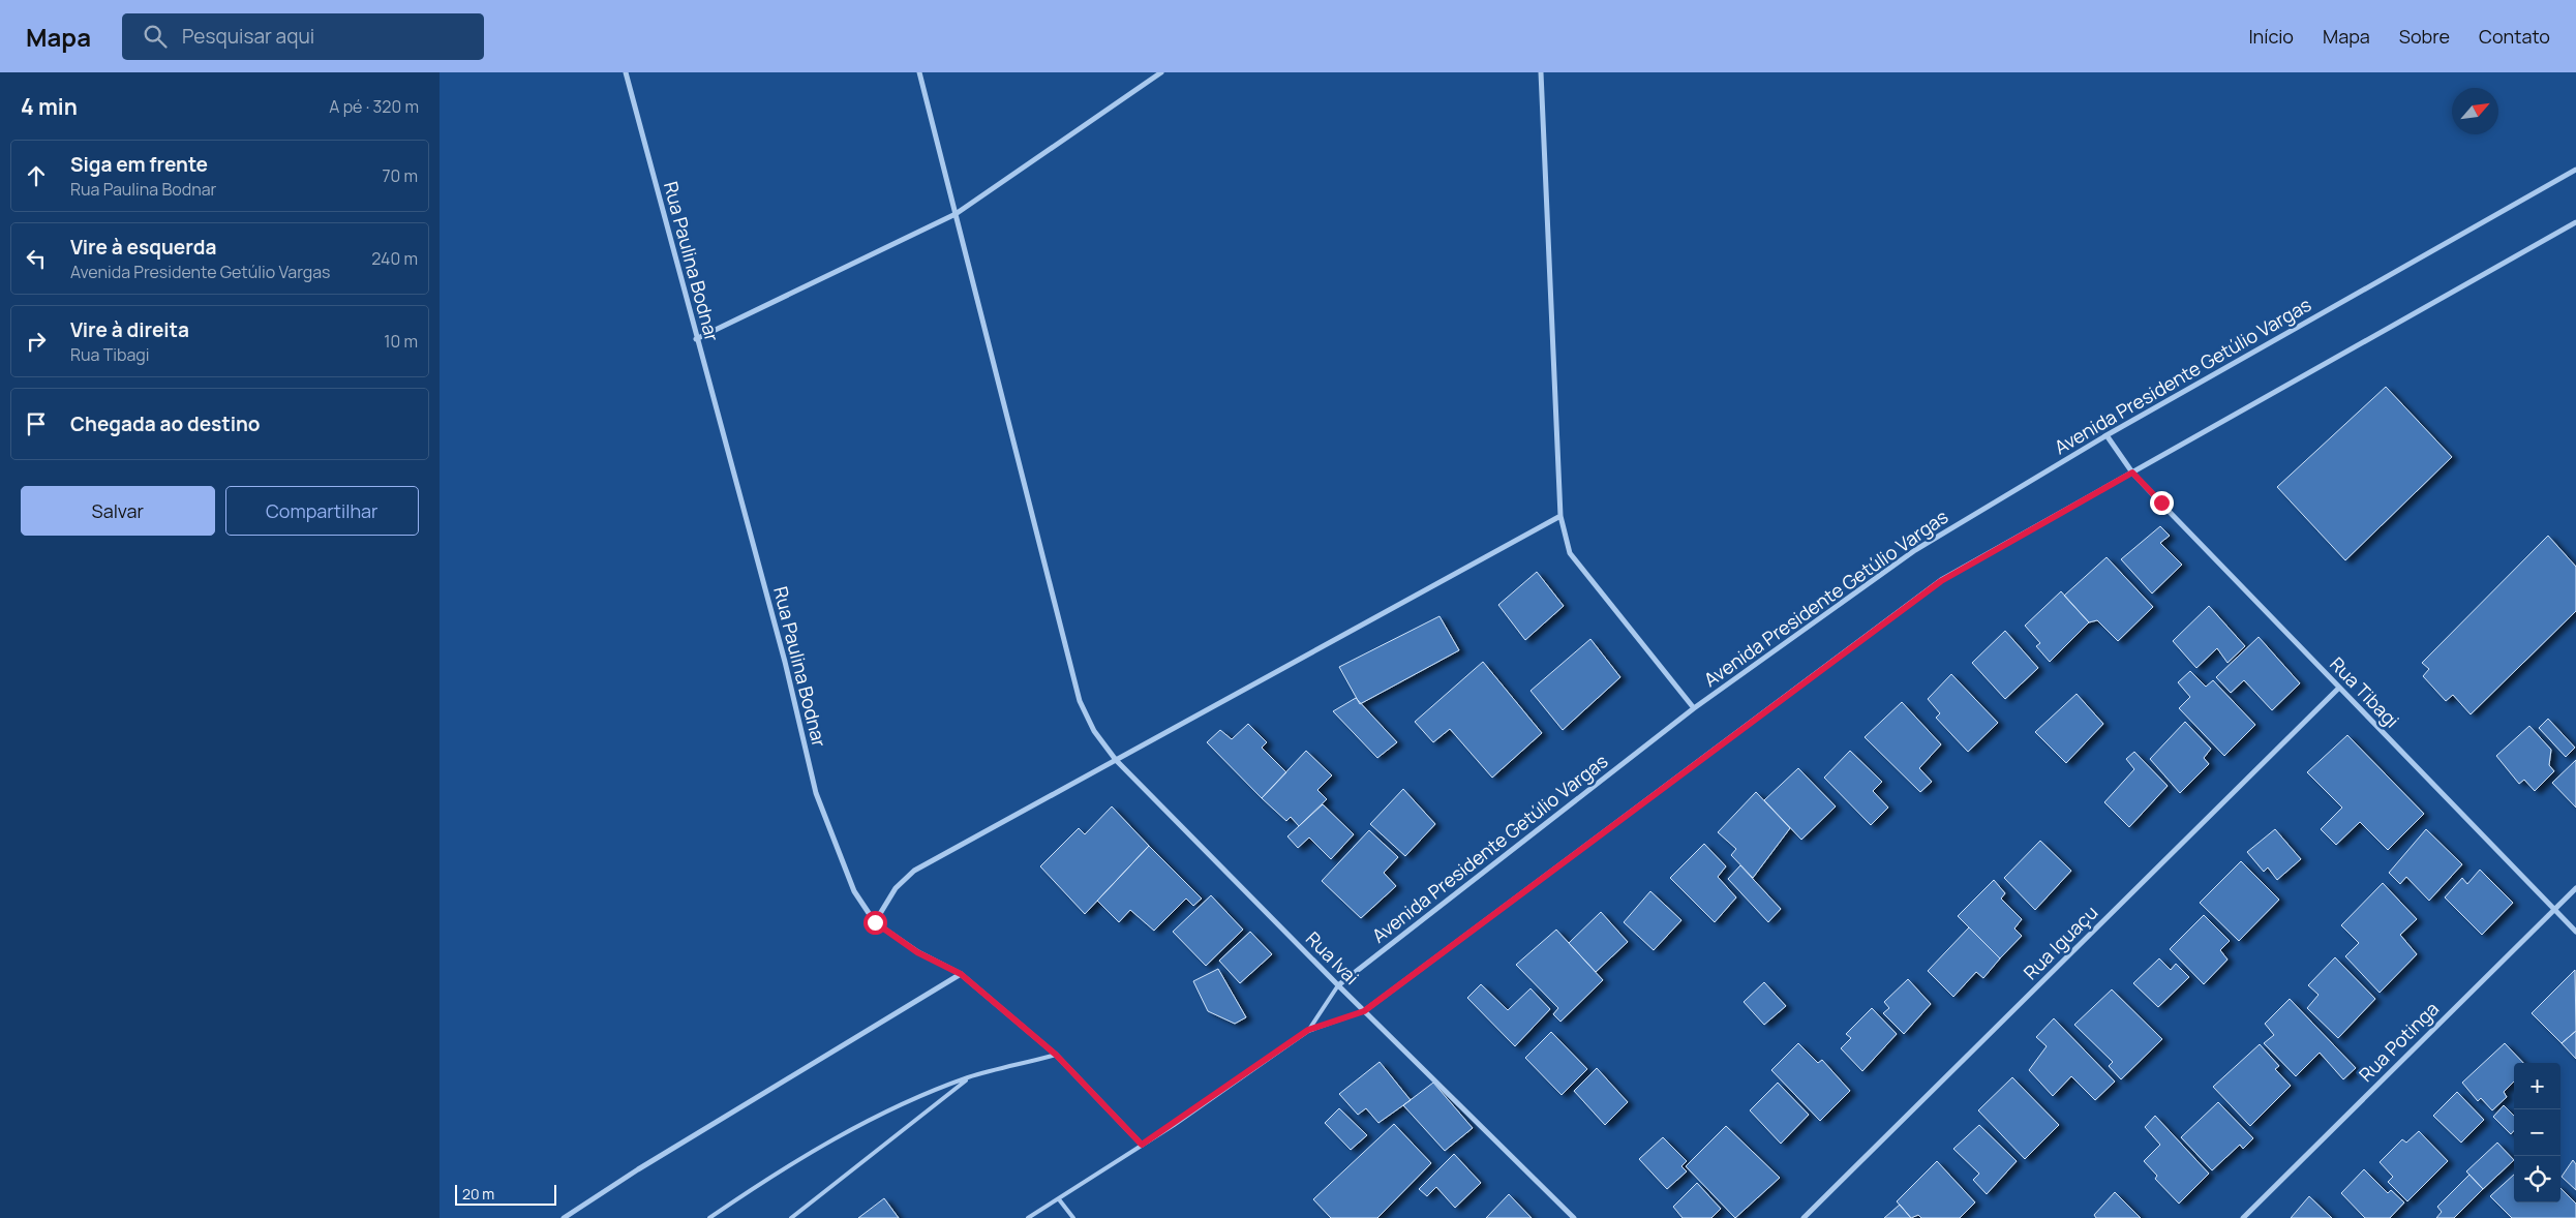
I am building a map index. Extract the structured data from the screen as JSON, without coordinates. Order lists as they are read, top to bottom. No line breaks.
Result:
{"streets":{"street":["Rua Paulina Bodnar","Avenida Presidente Getúlio Vargas","Rua Tibagi","Rua Iguaçu","Rua Ivai","Rua Potinga"]},"crossings":[["Rua Paulina Bodnar","Avenida Presidente Getúlio Vargas"],["Avenida Presidente Getúlio Vargas","Rua Tibagi"],["Avenida Presidente Getúlio Vargas","Rua Ivai"],["Rua Tibagi","Rua Iguaçu"],["Rua Tibagi","Rua Potinga"]],"scale_bar":"20 m","north":"top right","page":{"header":"Mapa","search":"Pesquisar aqui","nav":["Início","Mapa","Sobre","Contato"],"heading":["4 min","A pé · 320 m"],"list":[["Siga em frente","Rua Paulina Bodnar","70 m"],["Vire à esquerda","Avenida Presidente Getúlio Vargas","240 m"],["Vire à direita","Rua Tibagi","10 m"],"Chegada ao destino"],"buttons":["Salvar","Compartilhar"],"map_buttons":["+","−"],"scale":"20 m"}}
